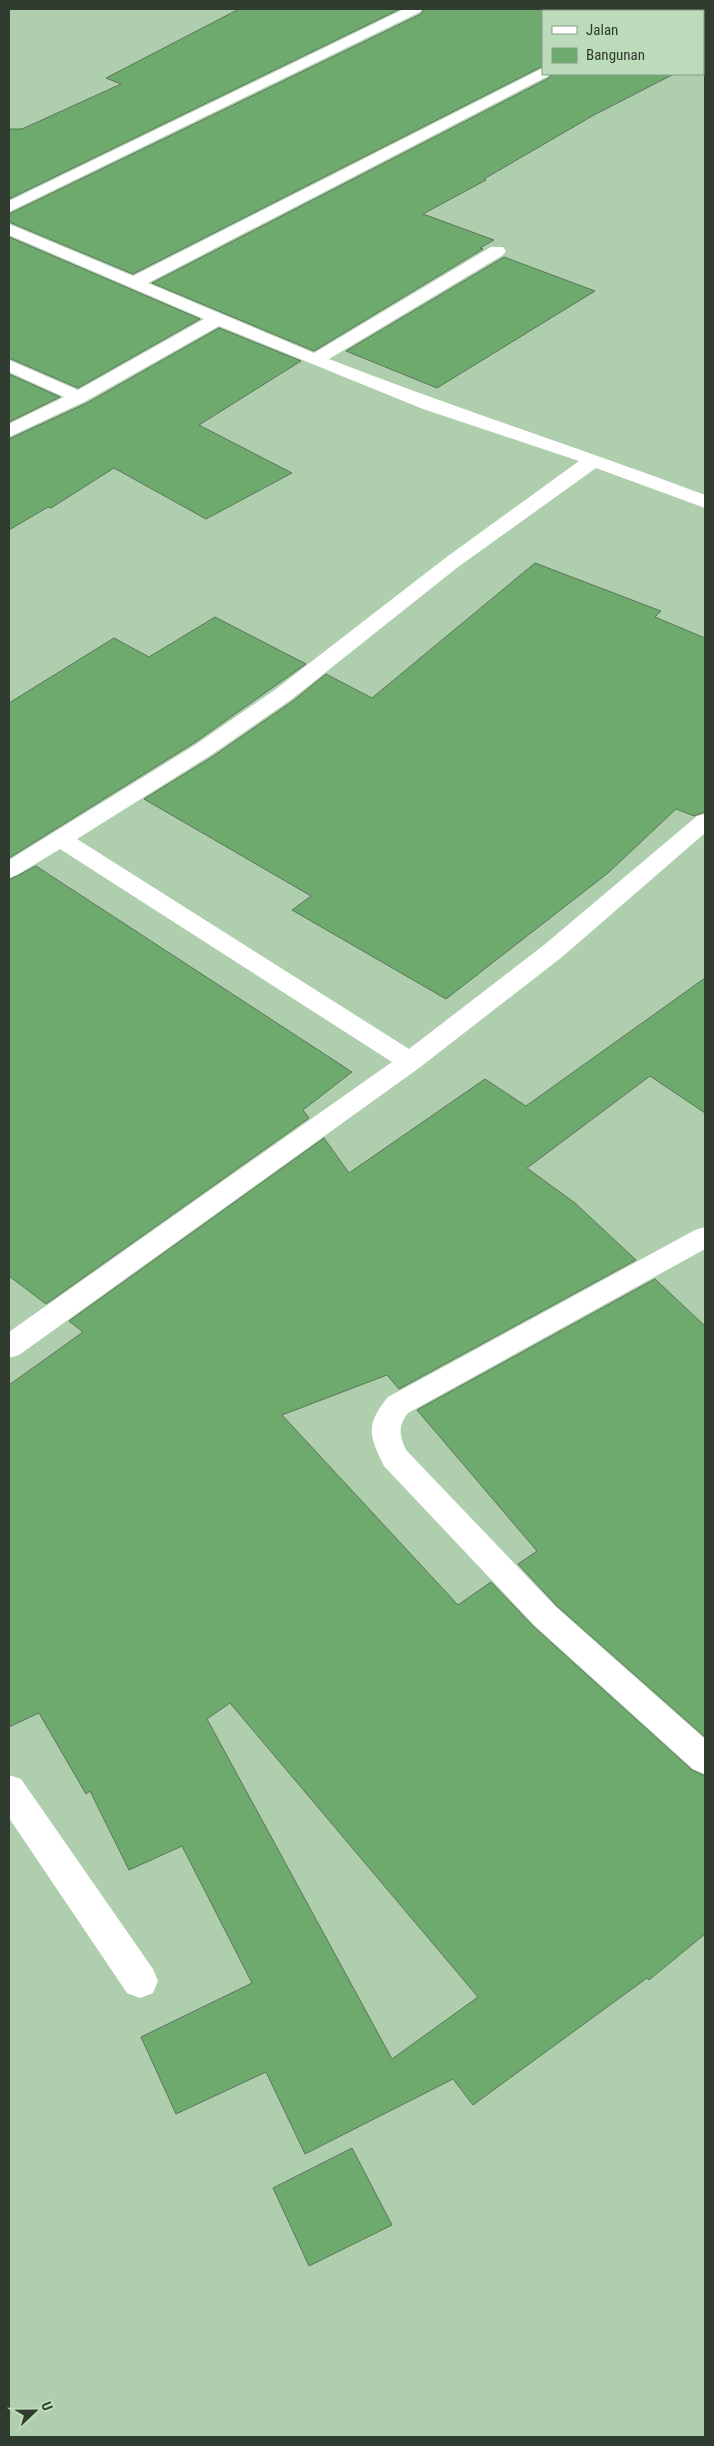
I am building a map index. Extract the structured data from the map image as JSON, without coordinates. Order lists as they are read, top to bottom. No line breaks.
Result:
{"legend":["Jalan","Bangunan"],"north":"right"}
